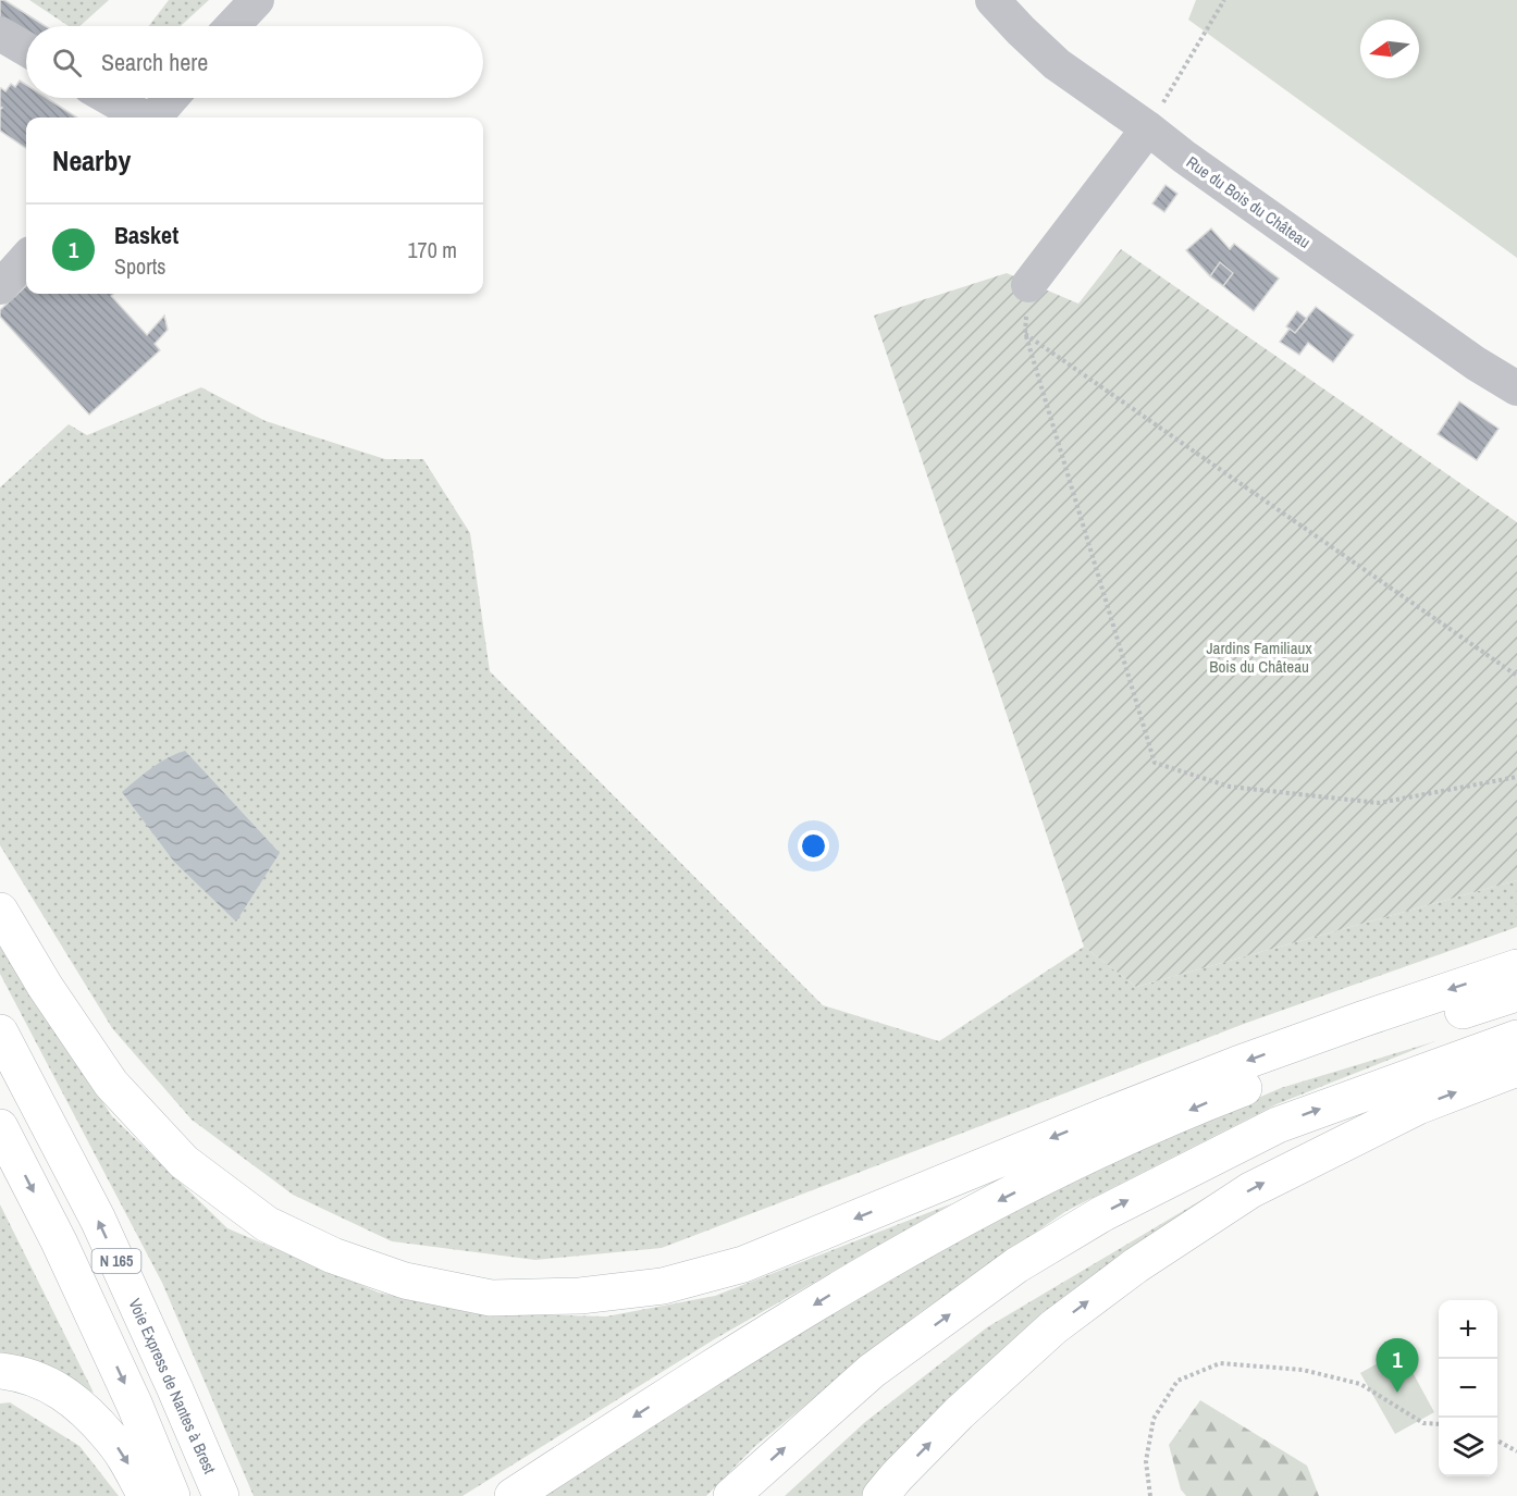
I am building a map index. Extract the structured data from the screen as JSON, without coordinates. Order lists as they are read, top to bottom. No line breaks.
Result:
{"streets":{"highway":["N 165","Voie Express de Nantes à Brest"],"street":["Rue du Bois du Château"]},"parks":["Jardins Familiaux Bois du Château"],"north":"left","page":{"search":"Search here","heading":"Nearby","list":[{"mark":"1","name":"Basket","note":"Sports","value":"170 m"}],"map_buttons":["+","−"],"pins":"1"}}
